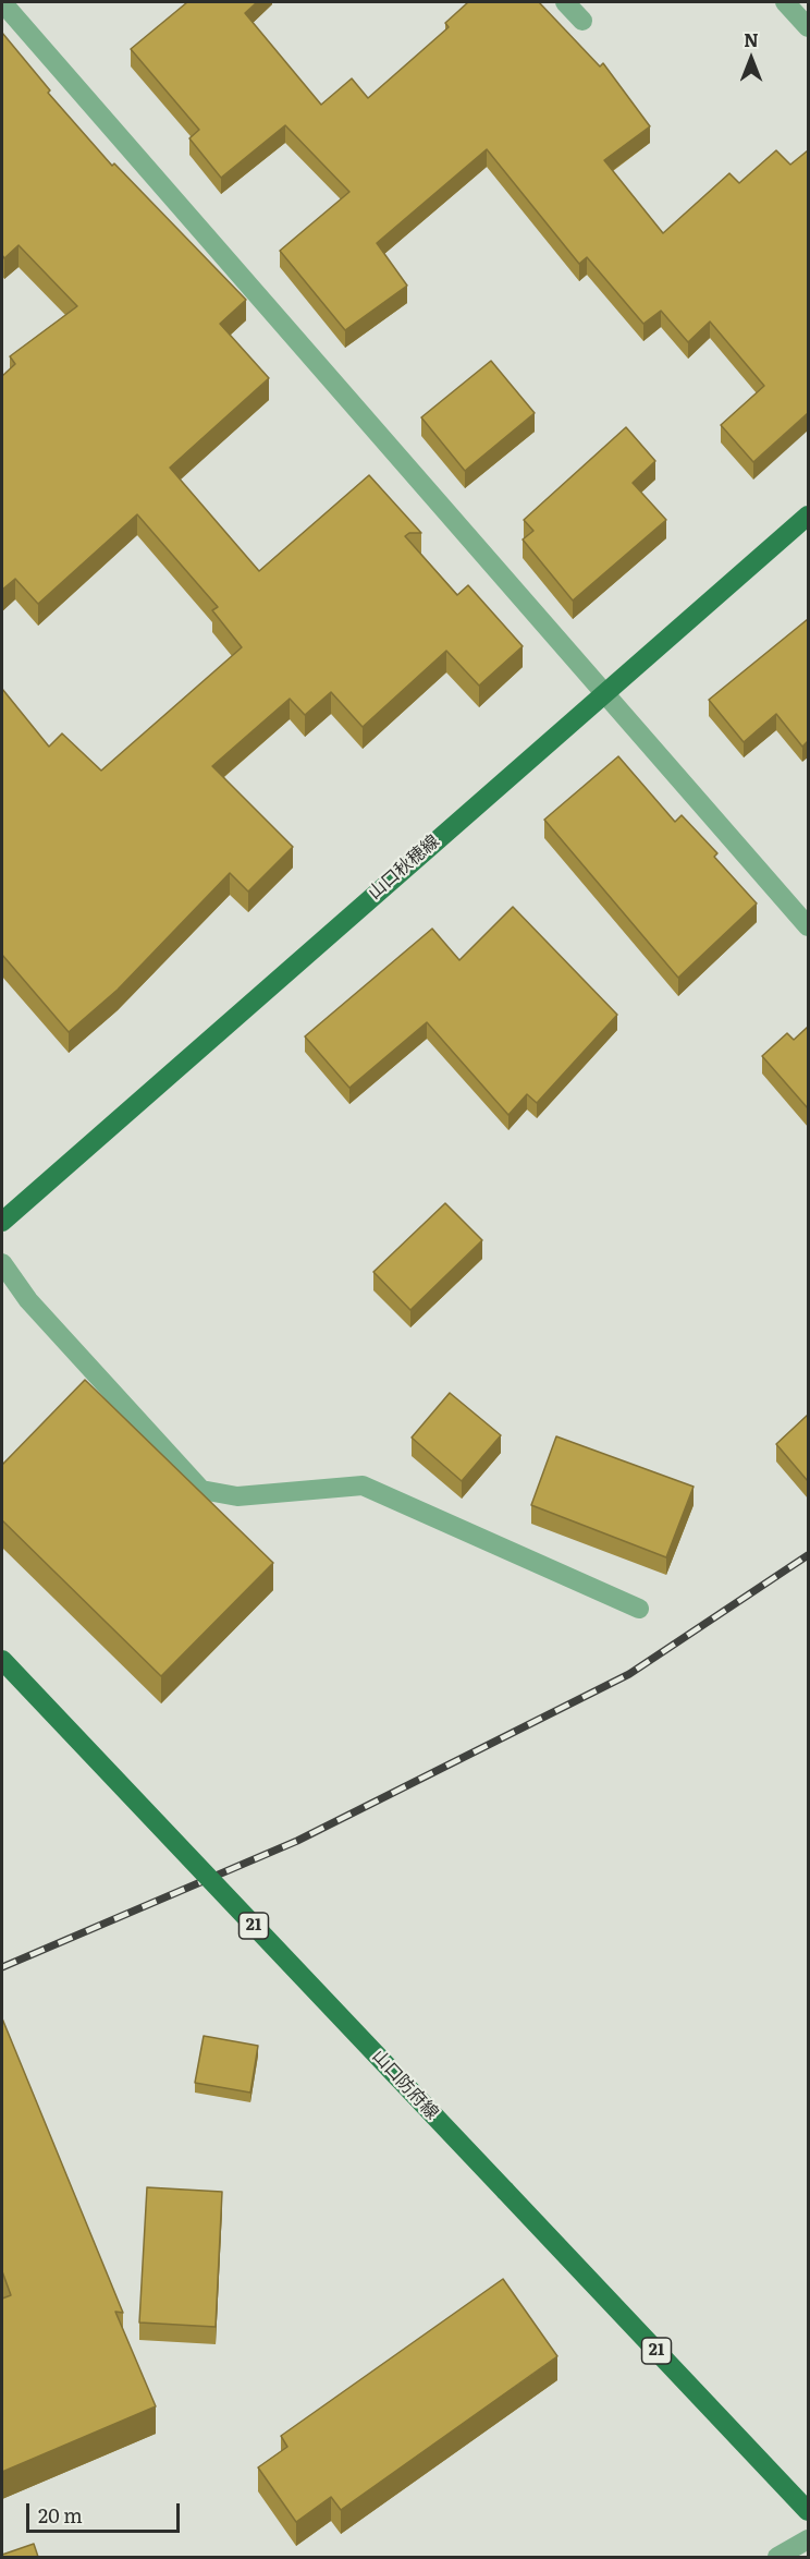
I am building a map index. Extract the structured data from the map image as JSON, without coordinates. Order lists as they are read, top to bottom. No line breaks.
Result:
{"streets":{"main road":["山口秋穂線","21","山口防府線"]},"scale_bar":"20 m","north":"top"}
